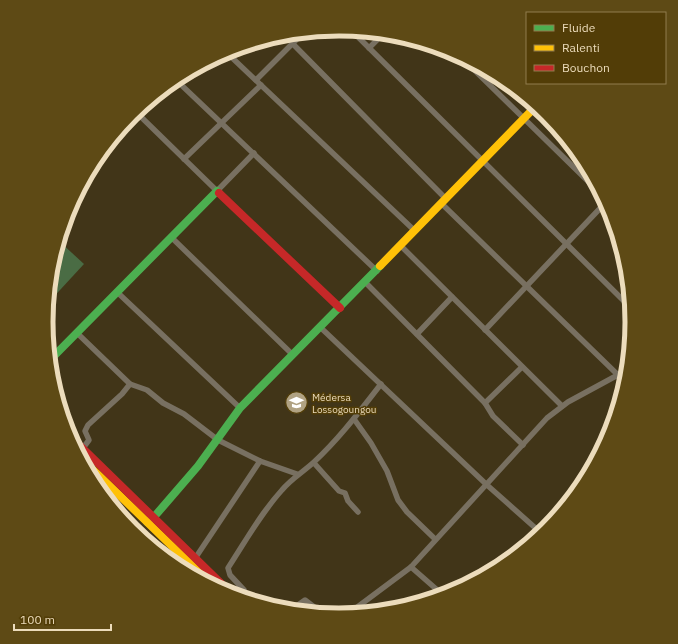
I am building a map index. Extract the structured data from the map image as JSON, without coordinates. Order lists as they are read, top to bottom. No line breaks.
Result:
{"places":{"school or university":["Médersa Lossogoungou"]},"legend":["Fluide","Ralenti","Bouchon"],"scale_bar":"100 m"}
